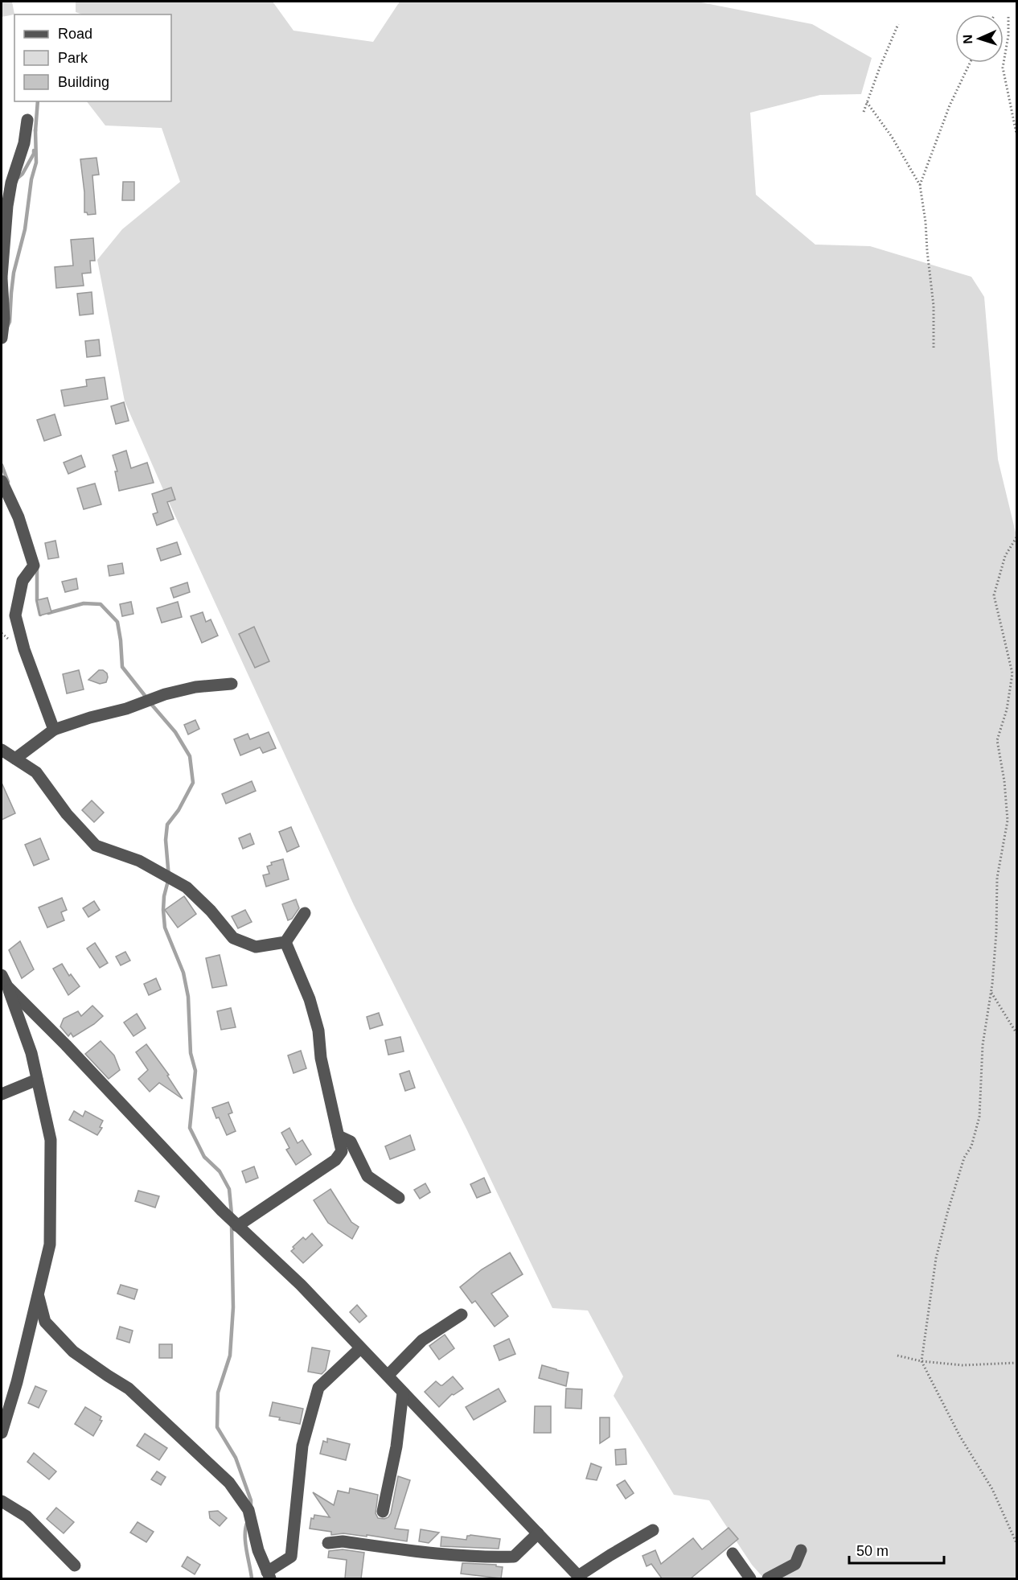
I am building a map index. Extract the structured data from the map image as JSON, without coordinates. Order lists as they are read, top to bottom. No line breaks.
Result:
{"legend":["Road","Park","Building"],"scale_bar":"50 m","north":"left"}
